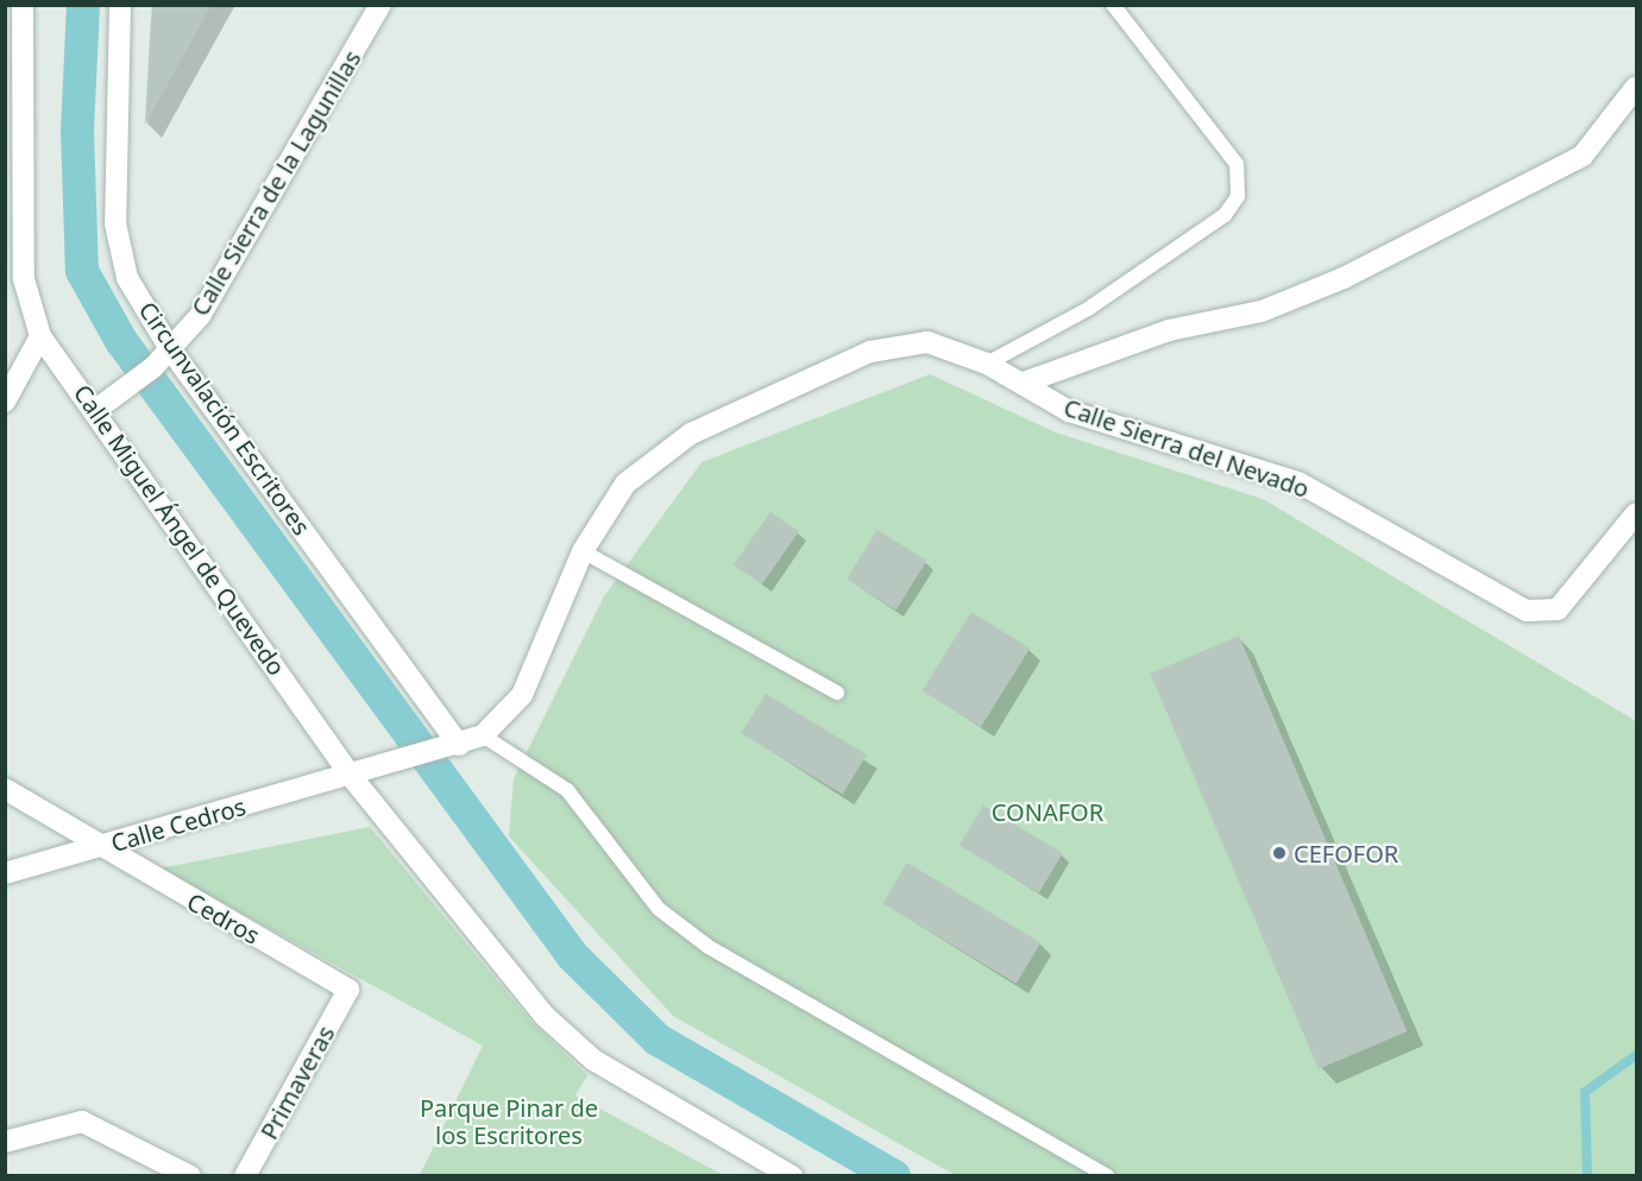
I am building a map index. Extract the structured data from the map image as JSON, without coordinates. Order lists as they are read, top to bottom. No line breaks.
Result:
{"streets":{"street":["Calle Sierra de la Lagunillas","Circunvalación Escritores","Calle Sierra del Nevado","Calle Miguel Ángel de Quevedo","Calle Cedros","Cedros","Primaveras"]},"crossings":[["Calle Sierra de la Lagunillas","Circunvalación Escritores"],["Calle Sierra de la Lagunillas","Calle Miguel Ángel de Quevedo"],["Circunvalación Escritores","Calle Sierra del Nevado"],["Calle Sierra del Nevado","Calle Miguel Ángel de Quevedo"],["Calle Sierra del Nevado","Calle Cedros"],["Calle Miguel Ángel de Quevedo","Calle Cedros"],["Calle Cedros","Cedros"],["Cedros","Primaveras"]],"parks":["CONAFOR","Parque Pinar de los Escritores"],"places":["CEFOFOR"]}
